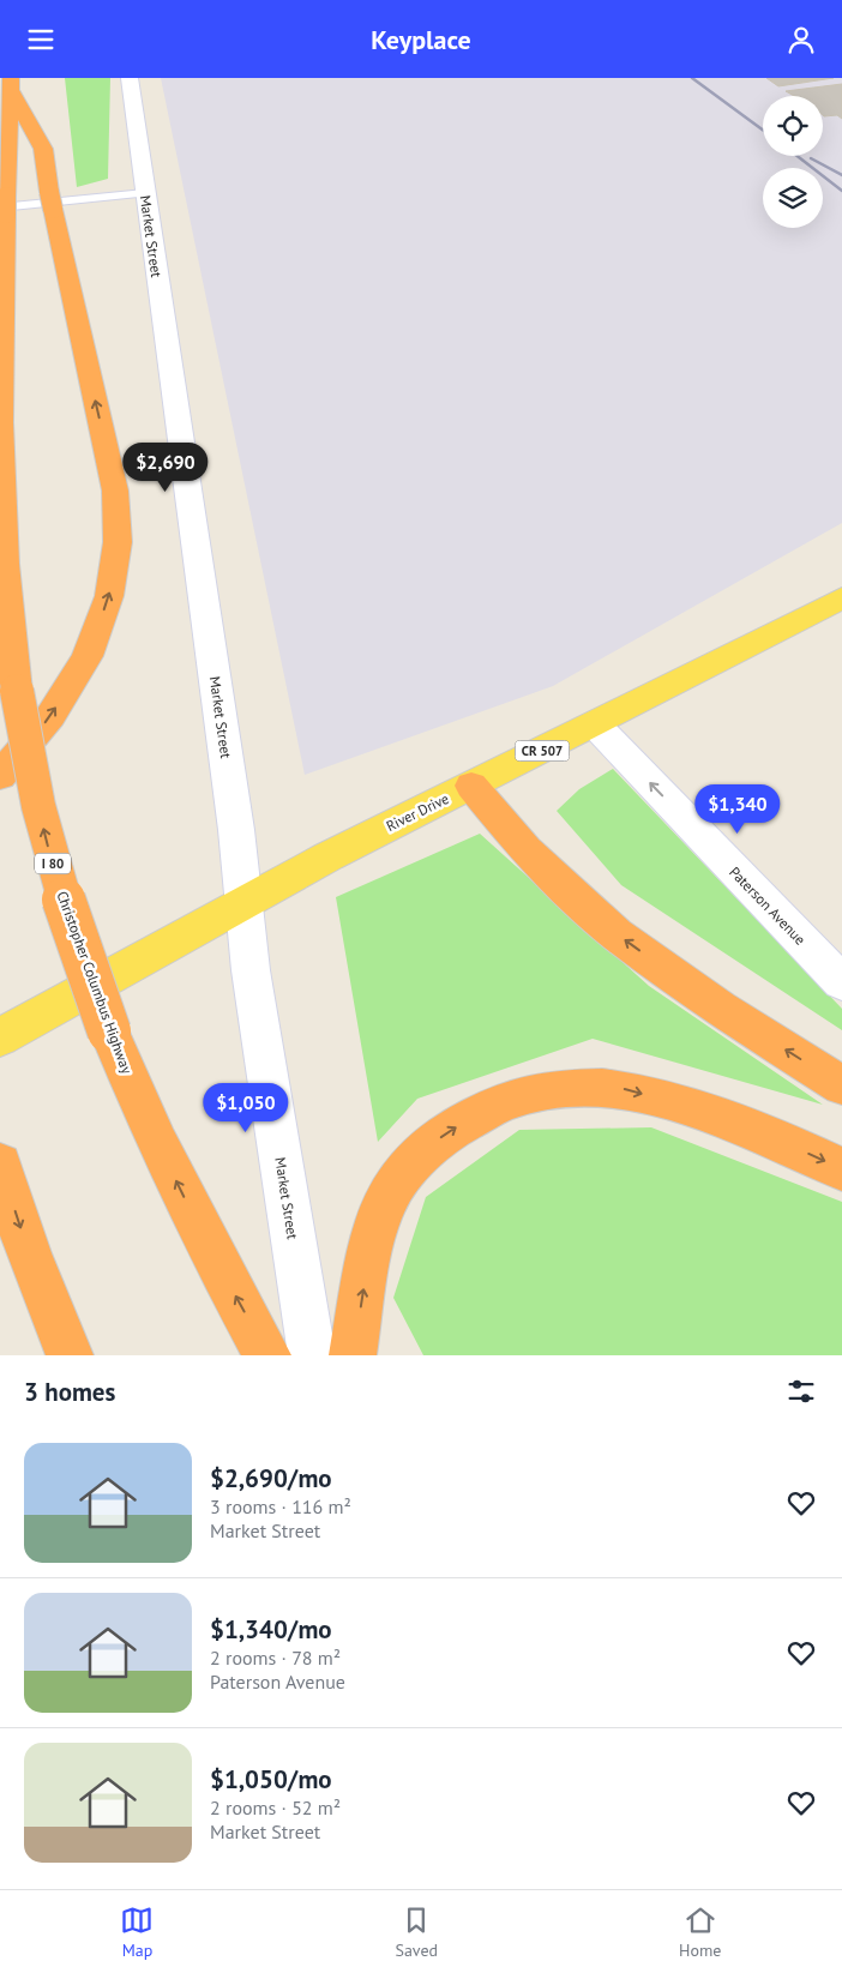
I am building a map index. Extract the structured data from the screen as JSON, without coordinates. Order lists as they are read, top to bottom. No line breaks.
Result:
{"streets":{"highway":["I 80","Christopher Columbus Highway"],"main road":["Market Street","CR 507","River Drive","Paterson Avenue"]},"crossings":[["Market Street","River Drive"],["River Drive","Paterson Avenue"]],"one_way":["Paterson Avenue"],"page":{"header":"Keyplace","price":["$2,690","$1,340","$1,050"],"heading":"3 homes","list":[{"name":"$2,690/mo","note":"3 rooms · 116 m² · Market Street"},{"name":"$1,340/mo","note":"2 rooms · 78 m² · Paterson Avenue"},{"name":"$1,050/mo","note":"2 rooms · 52 m² · Market Street"}],"tabs":["Map","Saved","Home"]}}
